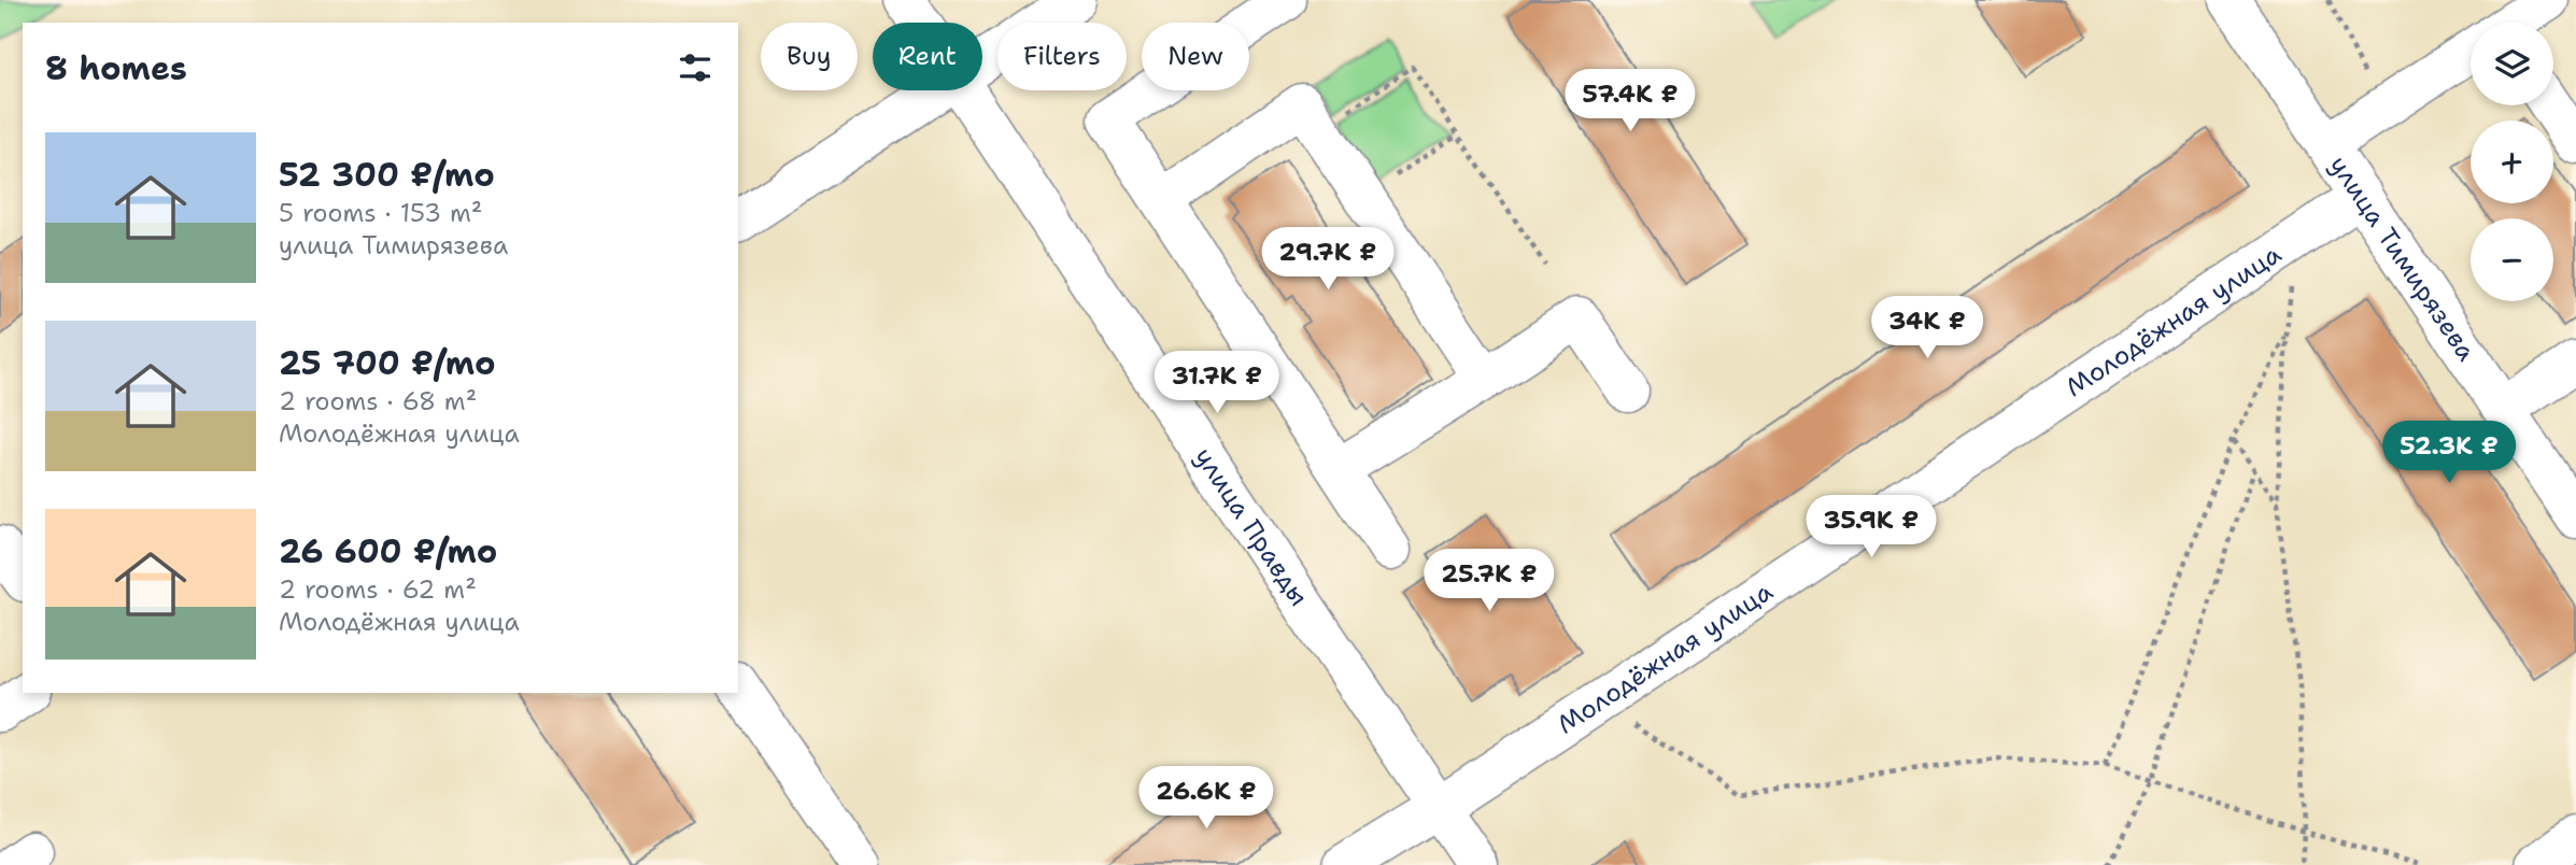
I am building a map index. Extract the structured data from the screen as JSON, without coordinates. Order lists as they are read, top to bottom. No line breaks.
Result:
{"streets":{"street":["улица Тимирязева","Молодёжная улица","улица Правды"]},"crossings":[["улица Тимирязева","Молодёжная улица"],["Молодёжная улица","улица Правды"]],"page":{"map_buttons":["+","−"],"chip":["Buy","Rent","Filters","New"],"heading":"8 homes","price":["57.4K ₽","29.7K ₽","34K ₽","31.7K ₽","52.3K ₽","35.9K ₽","25.7K ₽","26.6K ₽"],"list":[{"name":"52 300 ₽/mo","note":"5 rooms · 153 m² · улица Тимирязева"},{"name":"25 700 ₽/mo","note":"2 rooms · 68 m² · Молодёжная улица"},{"name":"26 600 ₽/mo","note":"2 rooms · 62 m² · Молодёжная улица"}]}}
